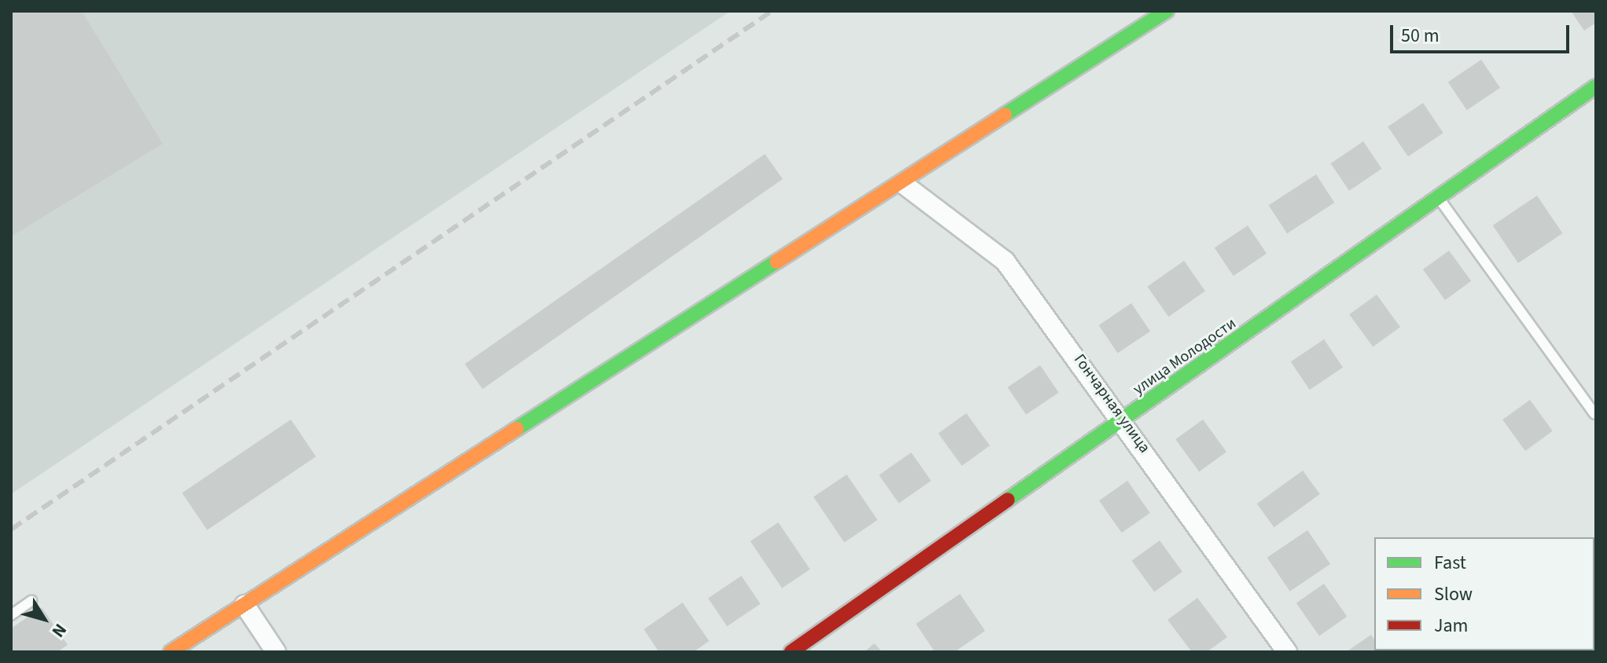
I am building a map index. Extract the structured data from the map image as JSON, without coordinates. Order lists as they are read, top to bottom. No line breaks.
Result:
{"streets":{"street":["улица Молодости","Гончарная улица"]},"crossings":[["улица Молодости","Гончарная улица"]],"legend":["Fast","Slow","Jam"],"scale_bar":"50 m","north":"bottom right"}
